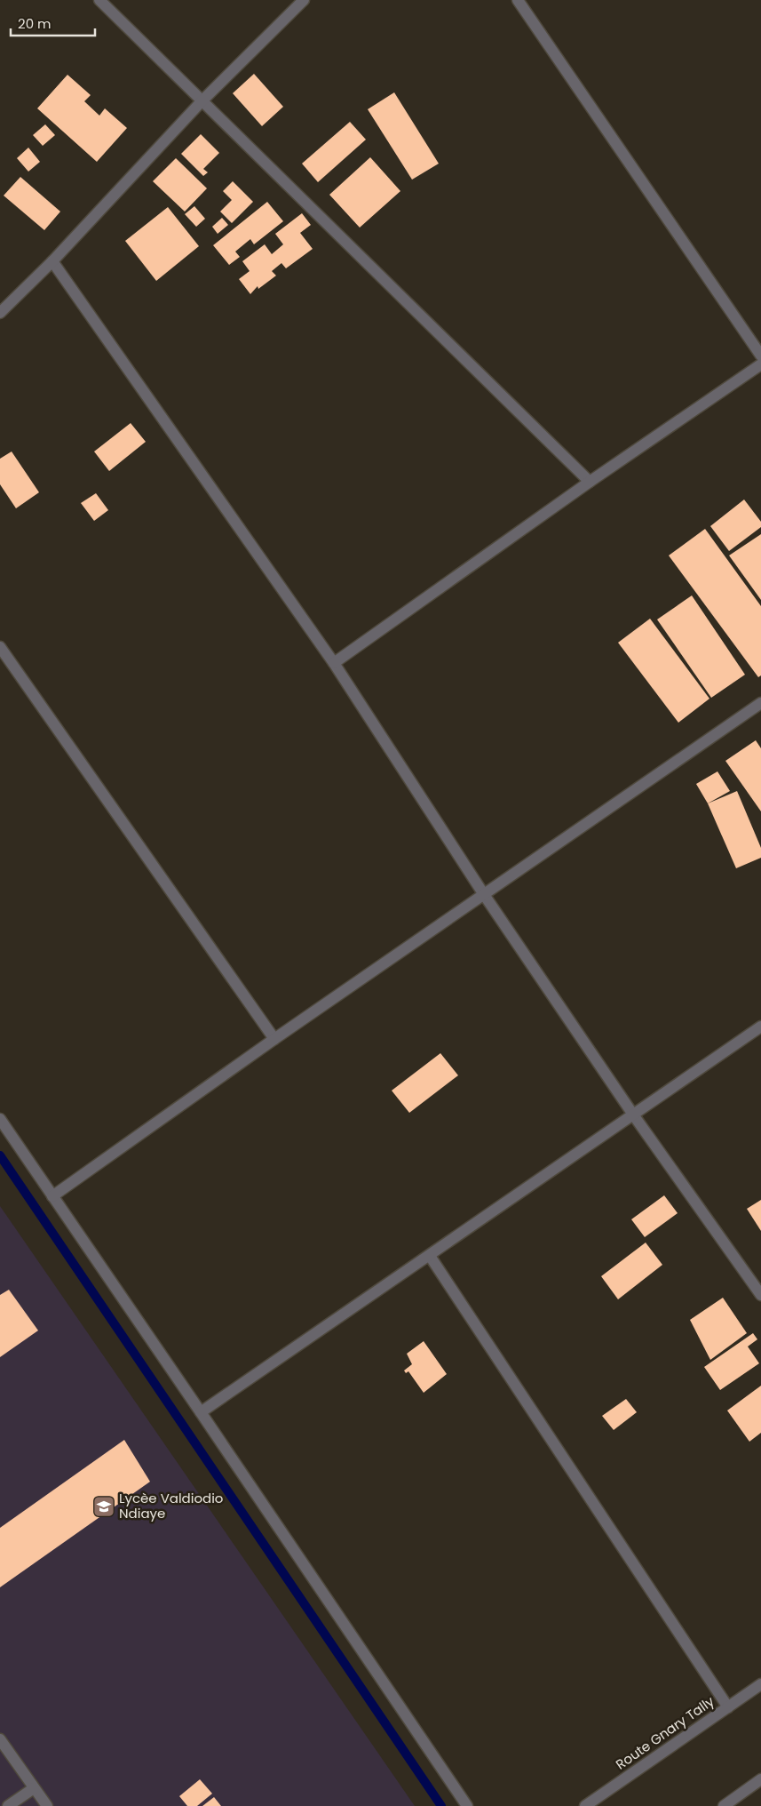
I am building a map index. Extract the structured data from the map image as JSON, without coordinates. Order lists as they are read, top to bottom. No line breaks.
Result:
{"streets":{"street":["Route Gnary Tally"]},"places":{"school or university":["Lycèe Valdiodio Ndiaye"]},"scale_bar":"20 m"}
